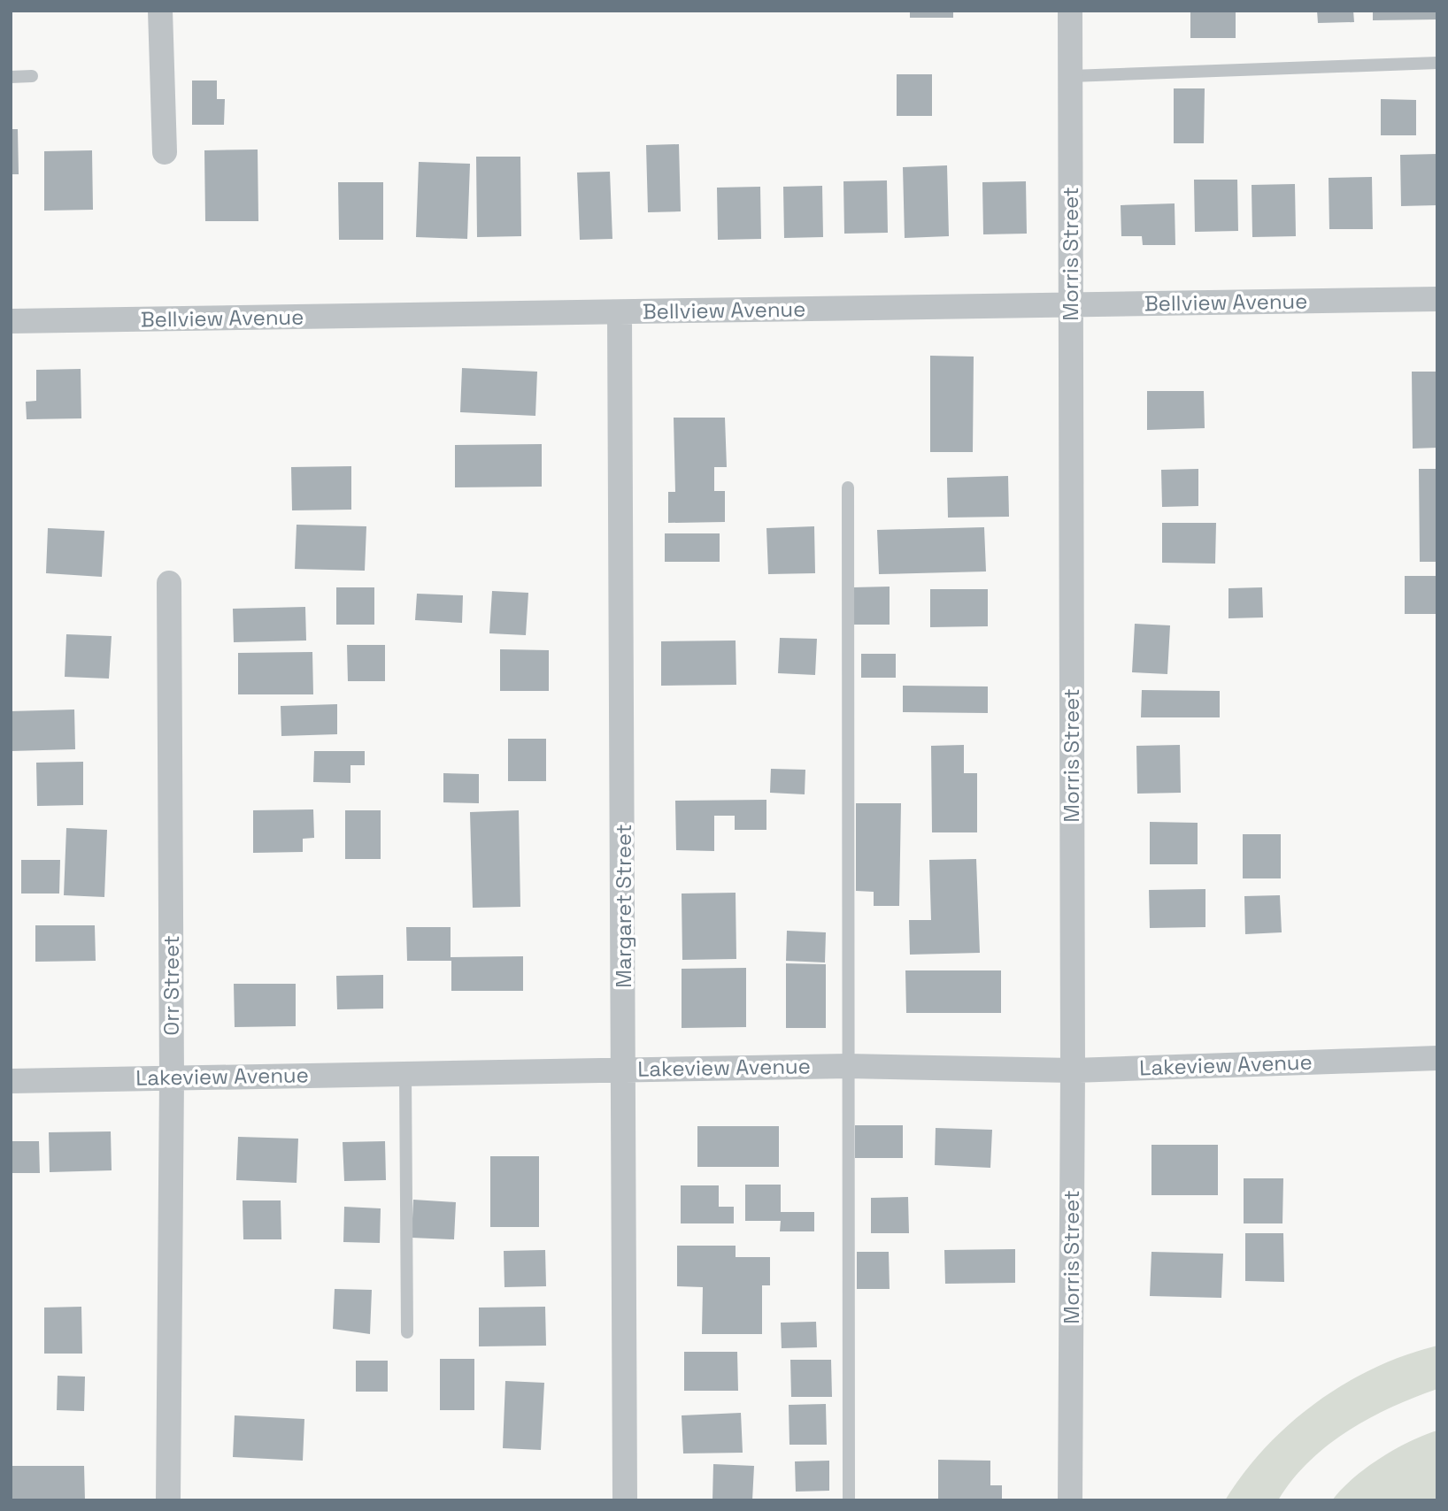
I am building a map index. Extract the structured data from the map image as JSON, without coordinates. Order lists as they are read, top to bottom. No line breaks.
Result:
{"streets":{"street":["Morris Street","Bellview Avenue","Margaret Street","Orr Street","Lakeview Avenue"]},"crossings":[["Morris Street","Bellview Avenue"],["Morris Street","Lakeview Avenue"],["Bellview Avenue","Margaret Street"],["Margaret Street","Lakeview Avenue"],["Orr Street","Lakeview Avenue"]]}
